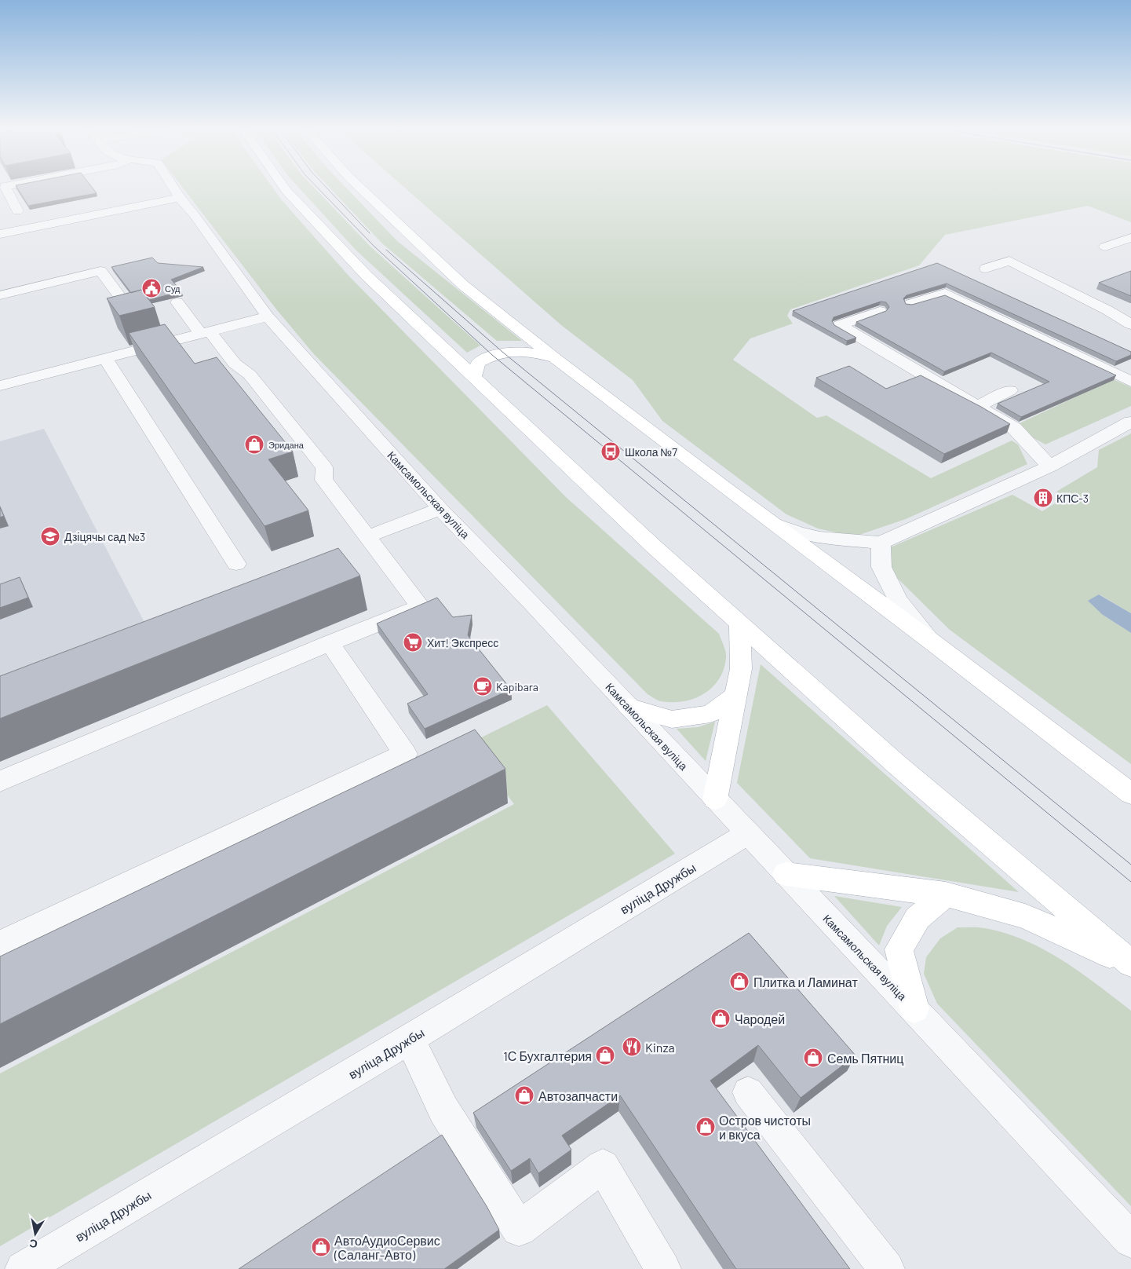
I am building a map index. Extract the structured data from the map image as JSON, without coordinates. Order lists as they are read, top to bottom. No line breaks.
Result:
{"streets":{"street":["Камсамольская вуліца","вуліца Дружбы"]},"crossings":[["Камсамольская вуліца","вуліца Дружбы"]],"places":{"public building":["Суд"],"shop":["Эридана","Плитка и Ламинат","Чародей","1С Бухгалтерия","Семь Пятниц","Автозапчасти","Остров чистоты и вкуса","АвтоАудиоСервис (Саланг-Авто)"],"bus stop":["Школа №7"],"building":["КПС-3"],"school or university":["Дзіцячы сад №3"],"supermarket":["Хит! Экспресс"],"cafe":["Kapibara"],"restaurant":["Kinza"]},"north":"bottom"}
